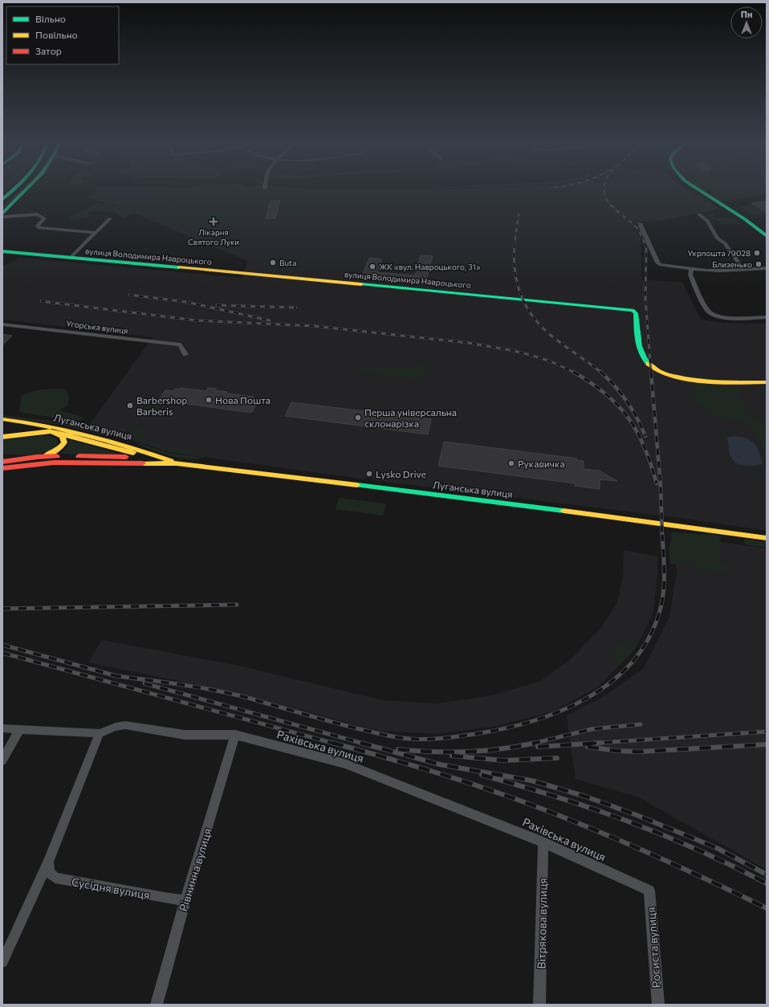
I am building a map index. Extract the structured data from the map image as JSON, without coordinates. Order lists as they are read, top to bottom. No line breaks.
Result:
{"streets":{"main road":["вулиця Володимира Навроцького","Луганська вулиця"],"street":["Угорська вулиця","Рахівська вулиця","Рівнинна вулиця","Сусідня вулиця","Вітрякова вулиця","Росиста вулиця"]},"crossings":[["Рахівська вулиця","Рівнинна вулиця"],["Рахівська вулиця","Вітрякова вулиця"],["Рахівська вулиця","Росиста вулиця"],["Рівнинна вулиця","Сусідня вулиця"]],"places":{"health":["Лікарня Святого Луки"],"other":["Укрпошта 79028","Buta","Близенько","ЖК «вул. Навроцького, 31»","Нова Пошта","Barbershop Barberis","Перша універсальна склонарізка","Рукавичка","Lysko Drive"]},"legend":["Вільно","Повільно","Затор"],"north":"top"}
